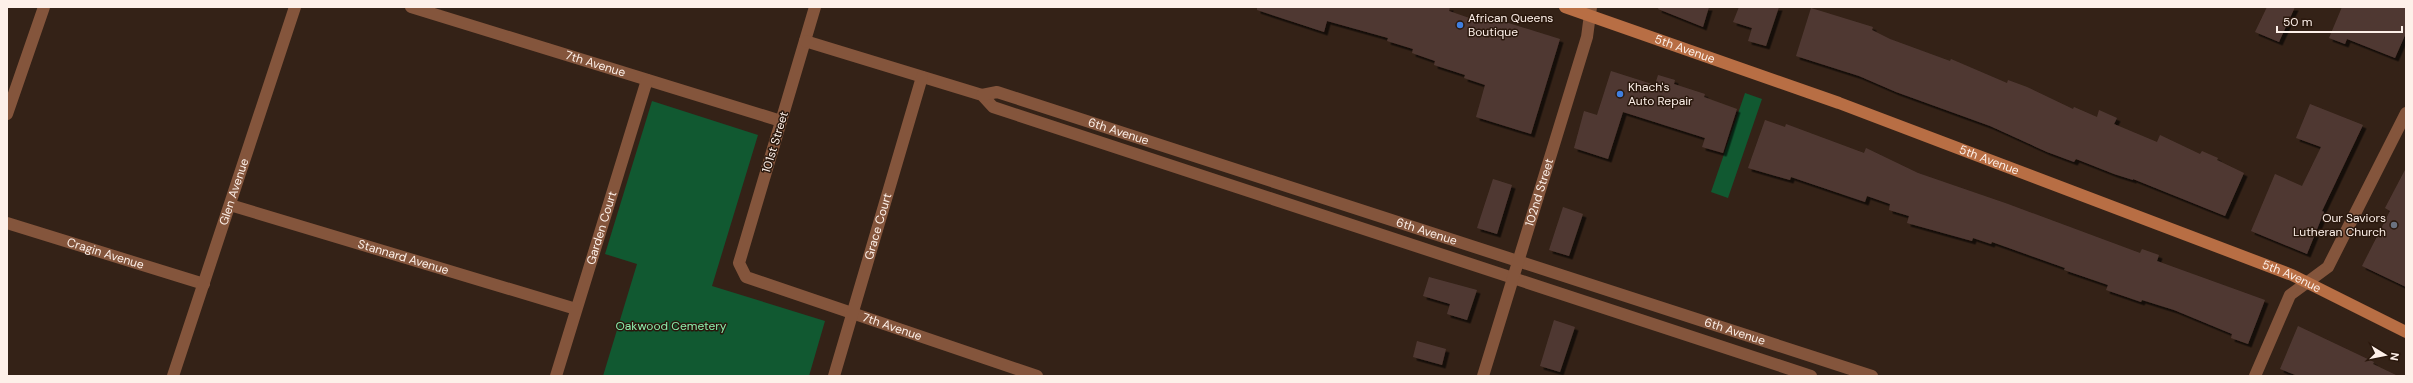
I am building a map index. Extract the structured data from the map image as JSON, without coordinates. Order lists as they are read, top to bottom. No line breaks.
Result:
{"streets":{"street":["5th Avenue","7th Avenue","6th Avenue","101st Street","Glen Avenue","102nd Street","Grace Court","Garden Court","Cragin Avenue","Stannard Avenue"]},"crossings":[["5th Avenue","102nd Street"],["7th Avenue","101st Street"],["7th Avenue","Grace Court"],["7th Avenue","Garden Court"],["6th Avenue","101st Street"],["6th Avenue","102nd Street"],["6th Avenue","Grace Court"],["Glen Avenue","Cragin Avenue"],["Glen Avenue","Stannard Avenue"],["Garden Court","Stannard Avenue"]],"parks":["Oakwood Cemetery"],"places":["African Queens Boutique","Khach's Auto Repair","Our Saviors Lutheran Church"],"scale_bar":"50 m","north":"right"}
